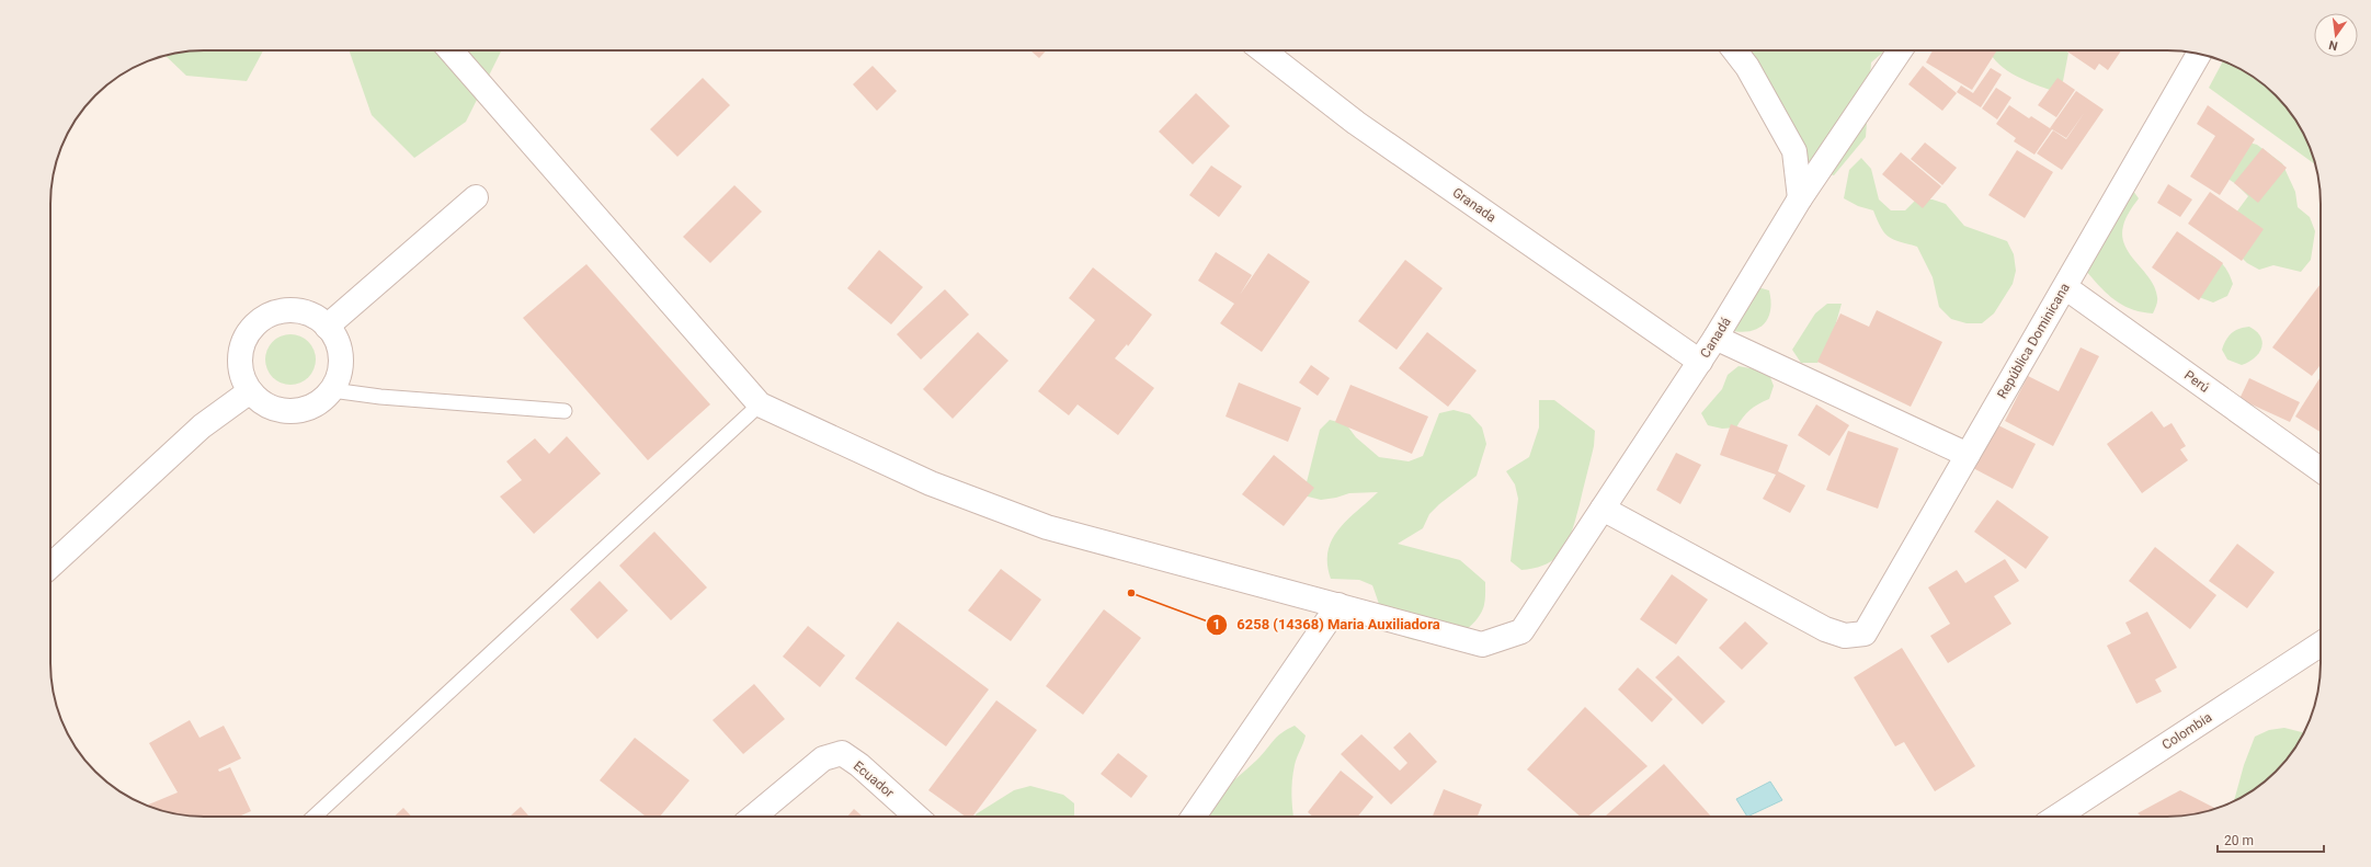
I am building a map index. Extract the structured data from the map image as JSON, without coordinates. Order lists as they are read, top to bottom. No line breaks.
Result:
{"streets":{"street":["Granada","Canadá","República Dominicana","Perú","Colombia","Ecuador"]},"crossings":[["Granada","Canadá"],["Canadá","República Dominicana"],["República Dominicana","Perú"]],"places":["6258 (14368) Maria Auxiliadora"],"scale_bar":"20 m","north":"bottom"}
